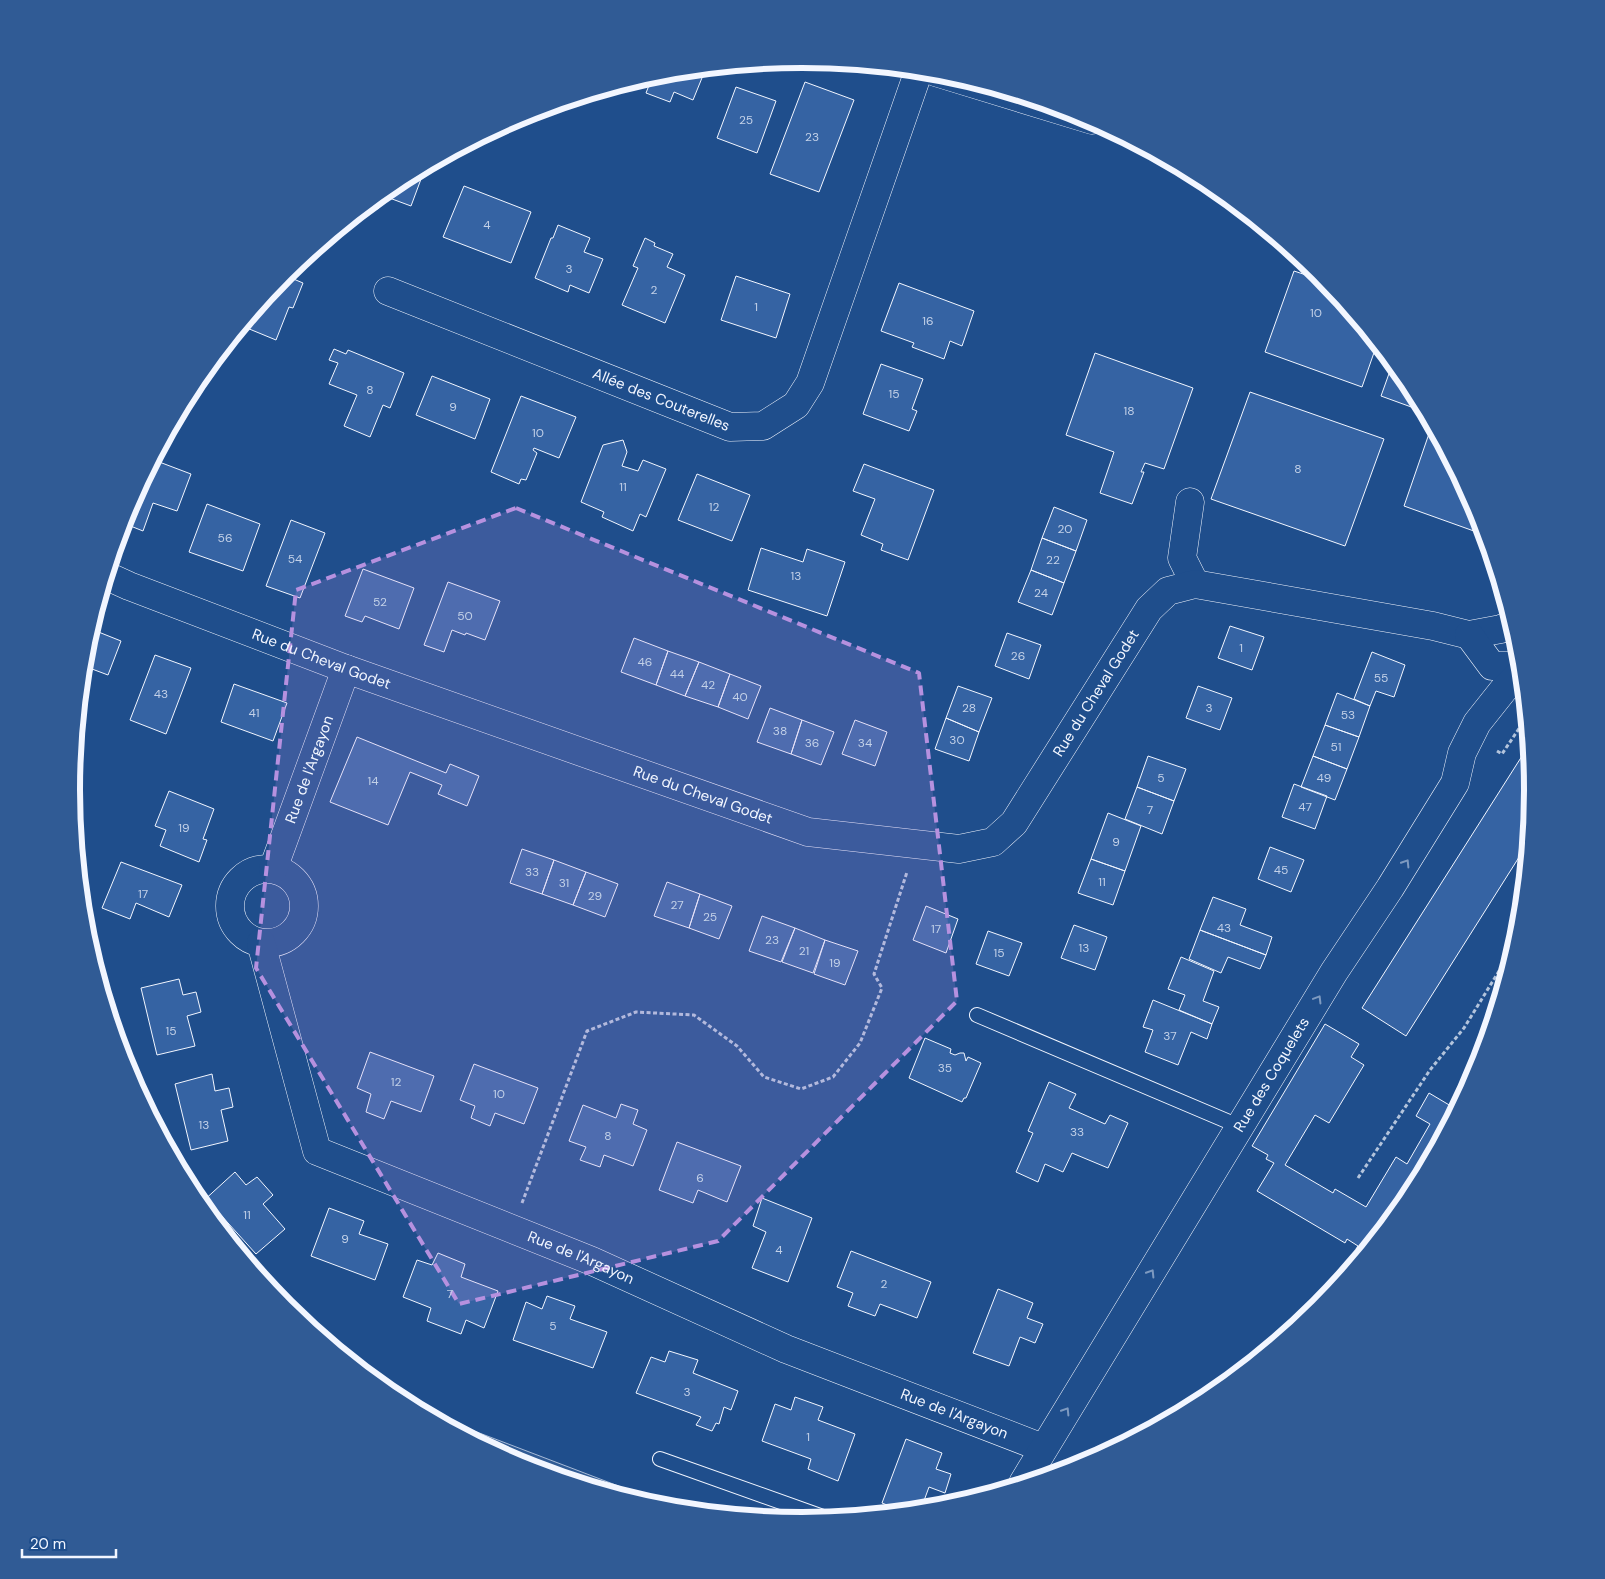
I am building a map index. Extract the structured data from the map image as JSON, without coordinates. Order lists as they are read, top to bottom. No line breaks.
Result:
{"streets":{"street":["Allée des Couterelles","Rue du Cheval Godet","Rue de l'Argayon","Rue des Coquelets"]},"crossings":[["Rue du Cheval Godet","Rue de l'Argayon"],["Rue de l'Argayon","Rue des Coquelets"]],"one_way":["Rue des Coquelets"],"house_numbers":["25","23","4","3","2","1","10","16","8","15","9","18","10","8","11","12","20","56","54","22","13","24","52","50","1","26","46","44","55","42","43","40","28","3","41","53","38","30","36","34","51","5","49","14","47","7","19","9","45","33","11","31","17","29","27","25","43","17","23","13","21","15","19","15","37","35","12","10","13","33","8","6","11","9","4","2","7","5","3","1"],"scale_bar":"20 m"}
